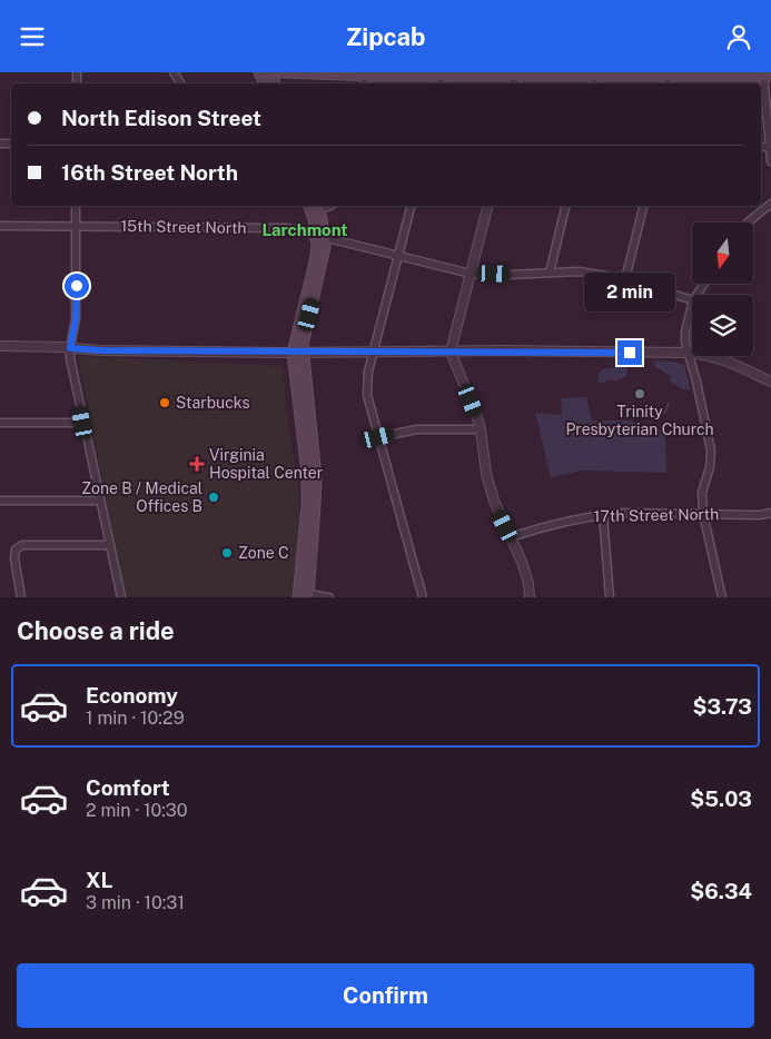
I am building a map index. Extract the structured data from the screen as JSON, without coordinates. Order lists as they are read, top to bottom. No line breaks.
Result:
{"streets":{"street":["15th Street North","17th Street North"]},"districts":["Larchmont"],"places":{"other":["Trinity Presbyterian Church","Starbucks","Zone B / Medical Offices B","Zone C"],"health":["Virginia Hospital Center"]},"north":"bottom","page":{"header":"Zipcab","banner":["North Edison Street","16th Street North"],"bubble":"2 min","heading":"Choose a ride","list":[{"name":"Economy","note":"1 min · 10:29","value":"$3.73"},{"name":"Comfort","note":"2 min · 10:30","value":"$5.03"},{"name":"XL","note":"3 min · 10:31","value":"$6.34"}],"buttons":"Confirm"}}
